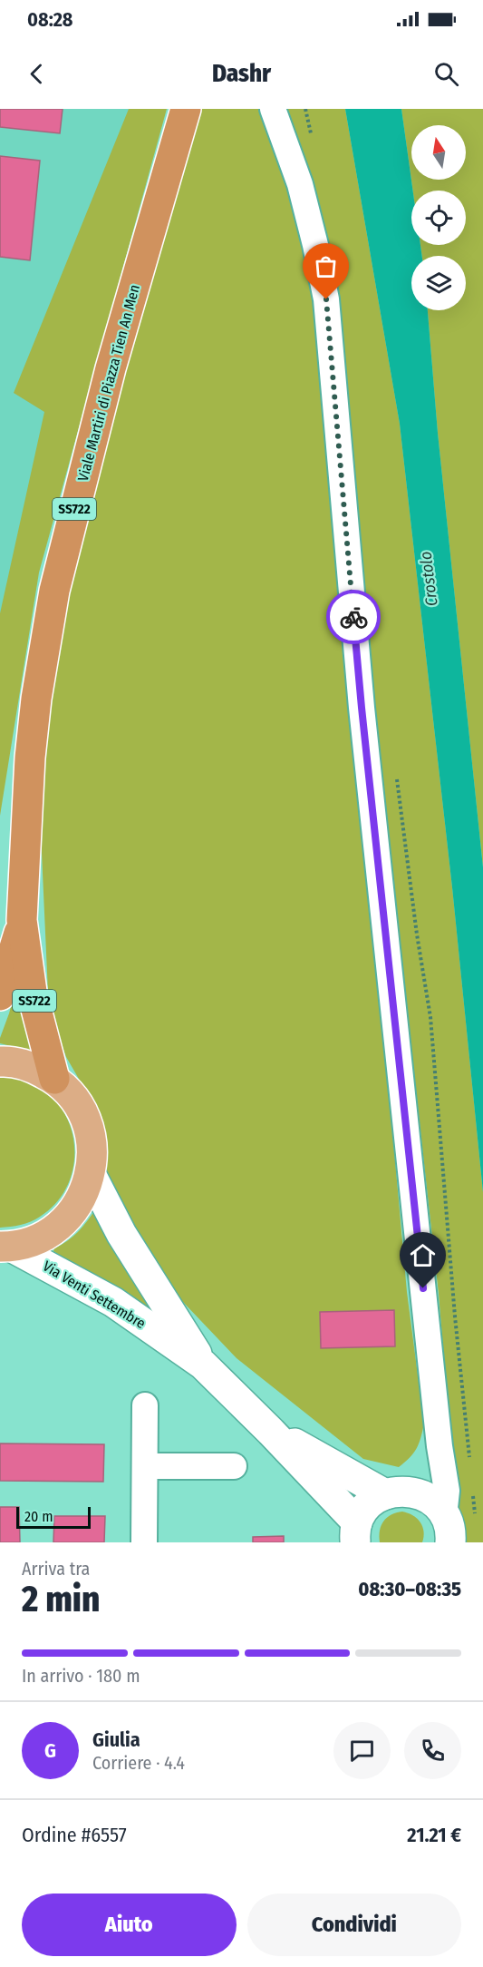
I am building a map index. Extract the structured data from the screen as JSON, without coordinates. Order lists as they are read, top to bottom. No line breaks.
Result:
{"streets":{"highway":["Viale Martiri di Piazza Tien An Men","SS722"],"main road":["Via Venti Settembre"]},"water":["Crostolo"],"scale_bar":"20 m","north":"top","page":{"status":"08:28","header":"Dashr","scale":"20 m","heading":["2 min","Arriva tra","08:30–08:35"],"panel":["Giulia","Corriere · 4.4","Ordine #6557","21.21 €"],"bar":"In arrivo · 180 m","round":"G","buttons":["Aiuto","Condividi"]}}
